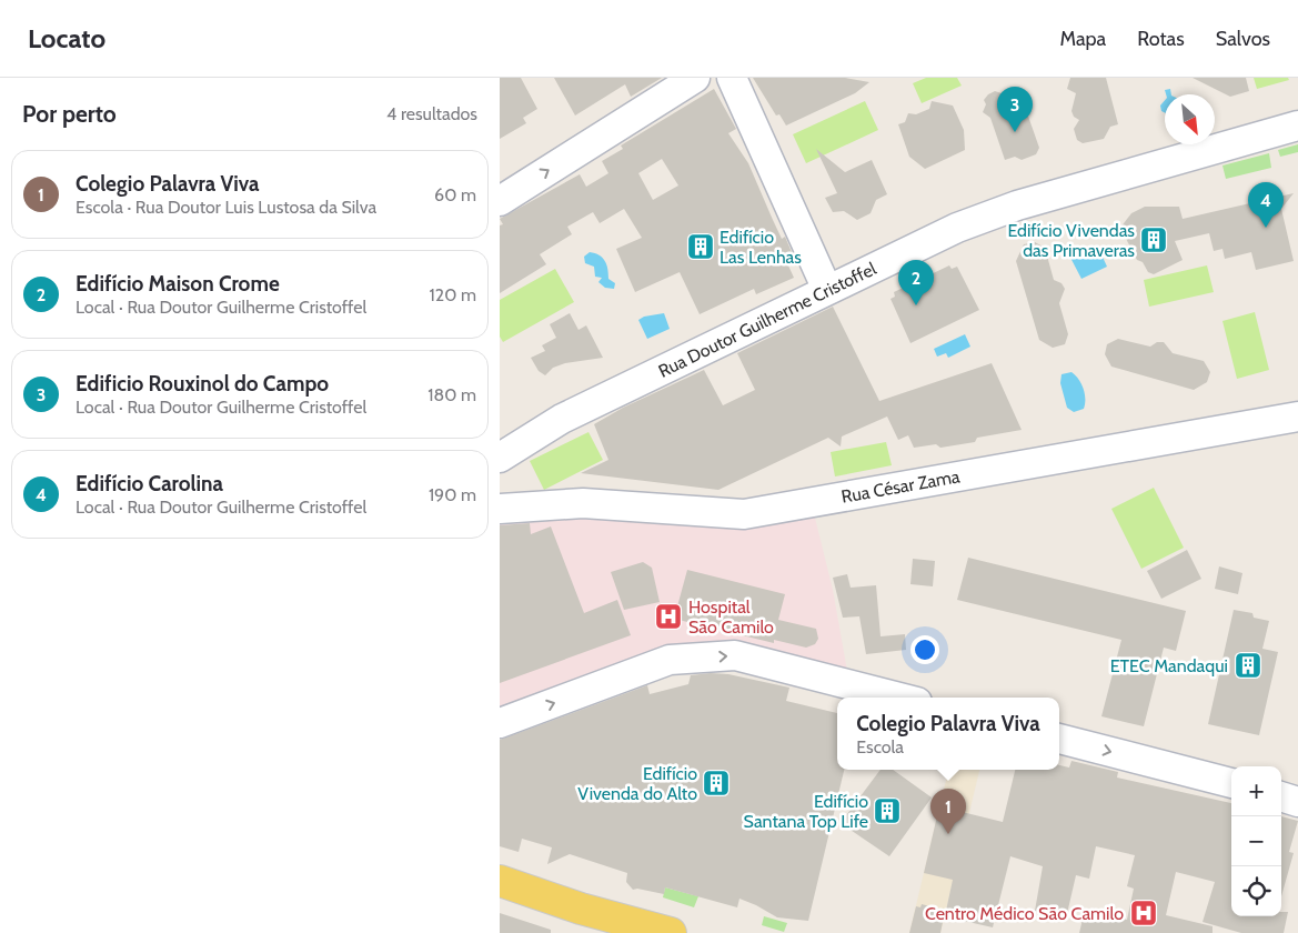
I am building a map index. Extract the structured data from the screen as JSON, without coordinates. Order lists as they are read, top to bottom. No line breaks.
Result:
{"streets":{"street":["Rua Doutor Guilherme Cristoffel","Rua César Zama"]},"places":{"building":["Edifício Vivendas das Primaveras","Edifício Las Lenhas","ETEC Mandaqui","Edifício Vivenda do Alto","Edifício Santana Top Life"],"hospital":["Hospital São Camilo","Centro Médico São Camilo"]},"north":"bottom right","page":{"header":"Locato","nav":["Mapa","Rotas","Salvos"],"heading":["Por perto","4 resultados"],"pins":["3","4","2","1"],"list":[{"mark":"1","name":"Colegio Palavra Viva","note":"Escola · Rua Doutor Luis Lustosa da Silva","value":"60 m"},{"mark":"2","name":"Edifício Maison Crome","note":"Local · Rua Doutor Guilherme Cristoffel","value":"120 m"},{"mark":"3","name":"Edificio Rouxinol do Campo","note":"Local · Rua Doutor Guilherme Cristoffel","value":"180 m"},{"mark":"4","name":"Edifício Carolina","note":"Local · Rua Doutor Guilherme Cristoffel","value":"190 m"}],"popup":["Colegio Palavra Viva","Escola"],"map_buttons":["+","−"]}}
